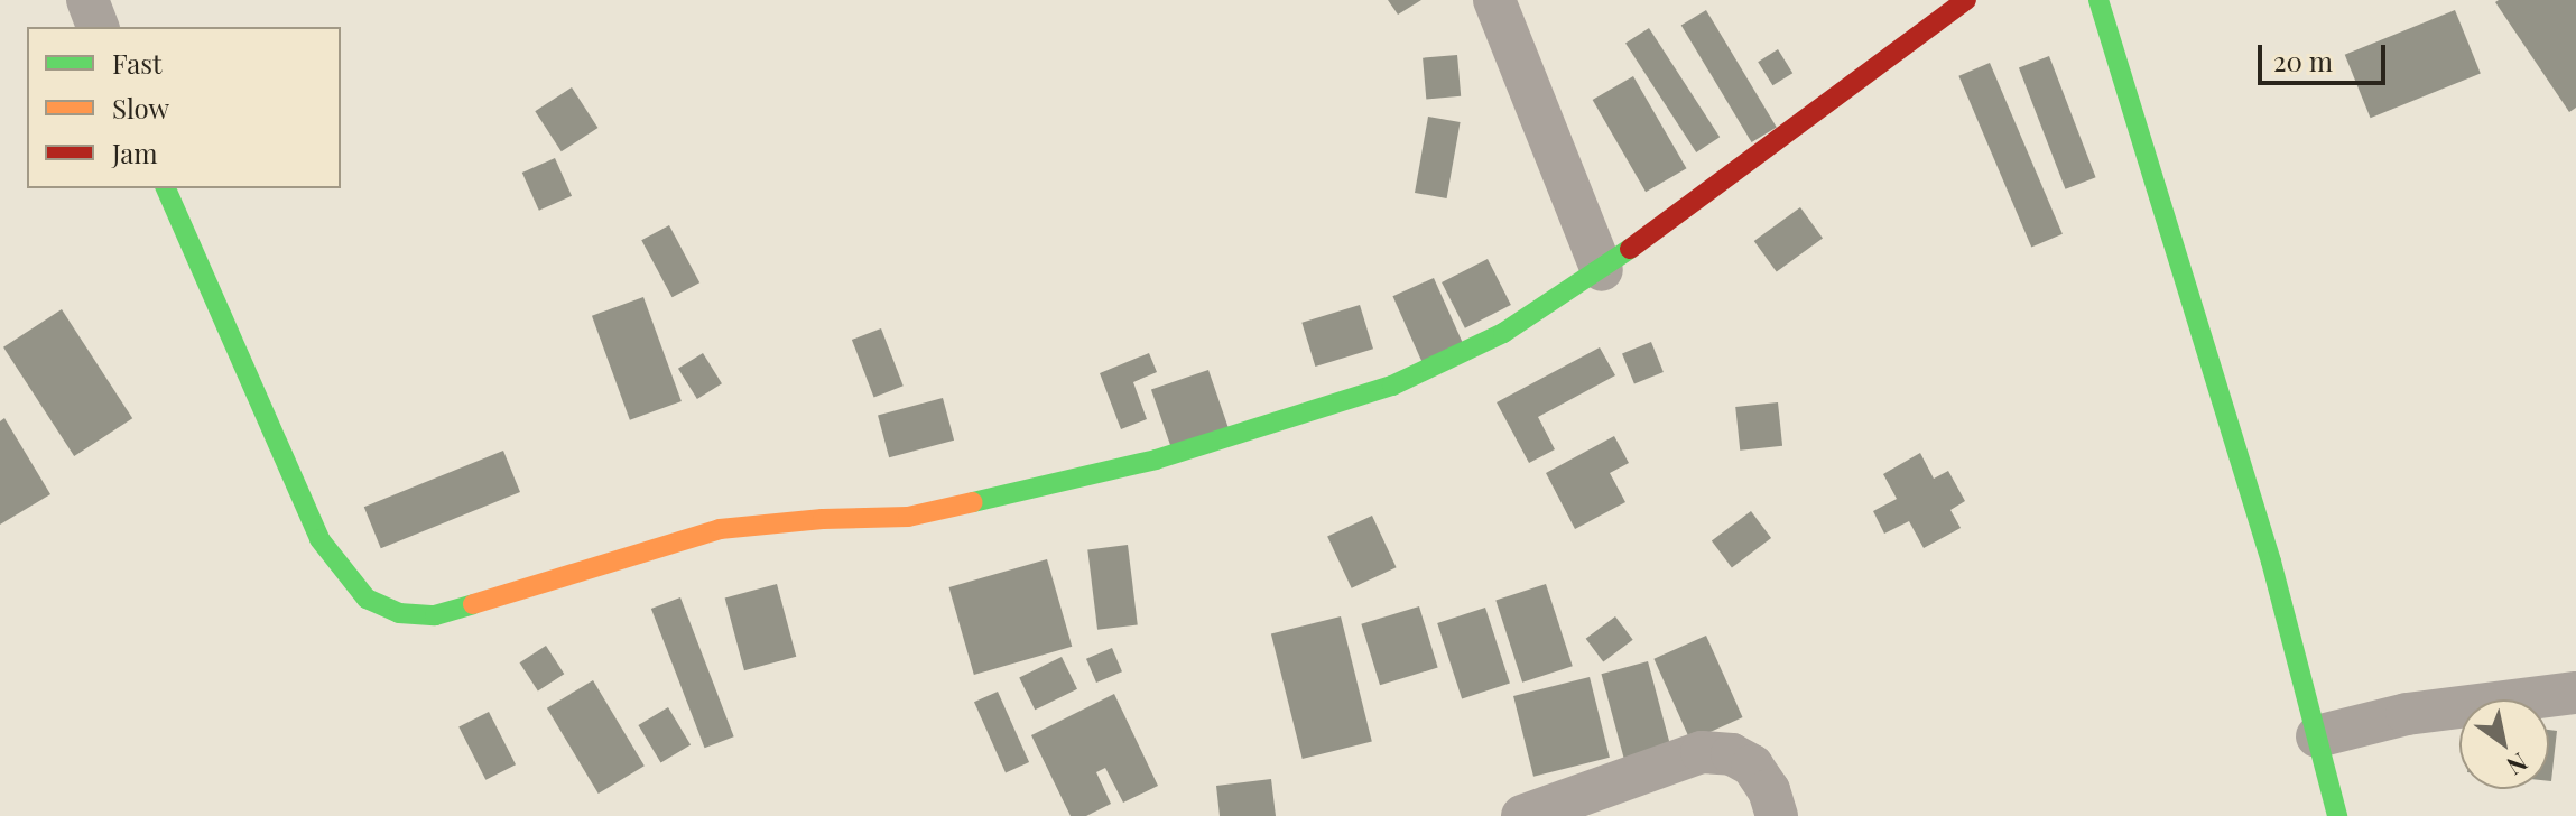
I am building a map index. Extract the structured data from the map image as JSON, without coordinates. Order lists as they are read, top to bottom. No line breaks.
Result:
{"legend":["Fast","Slow","Jam"],"scale_bar":"20 m","north":"bottom right"}
